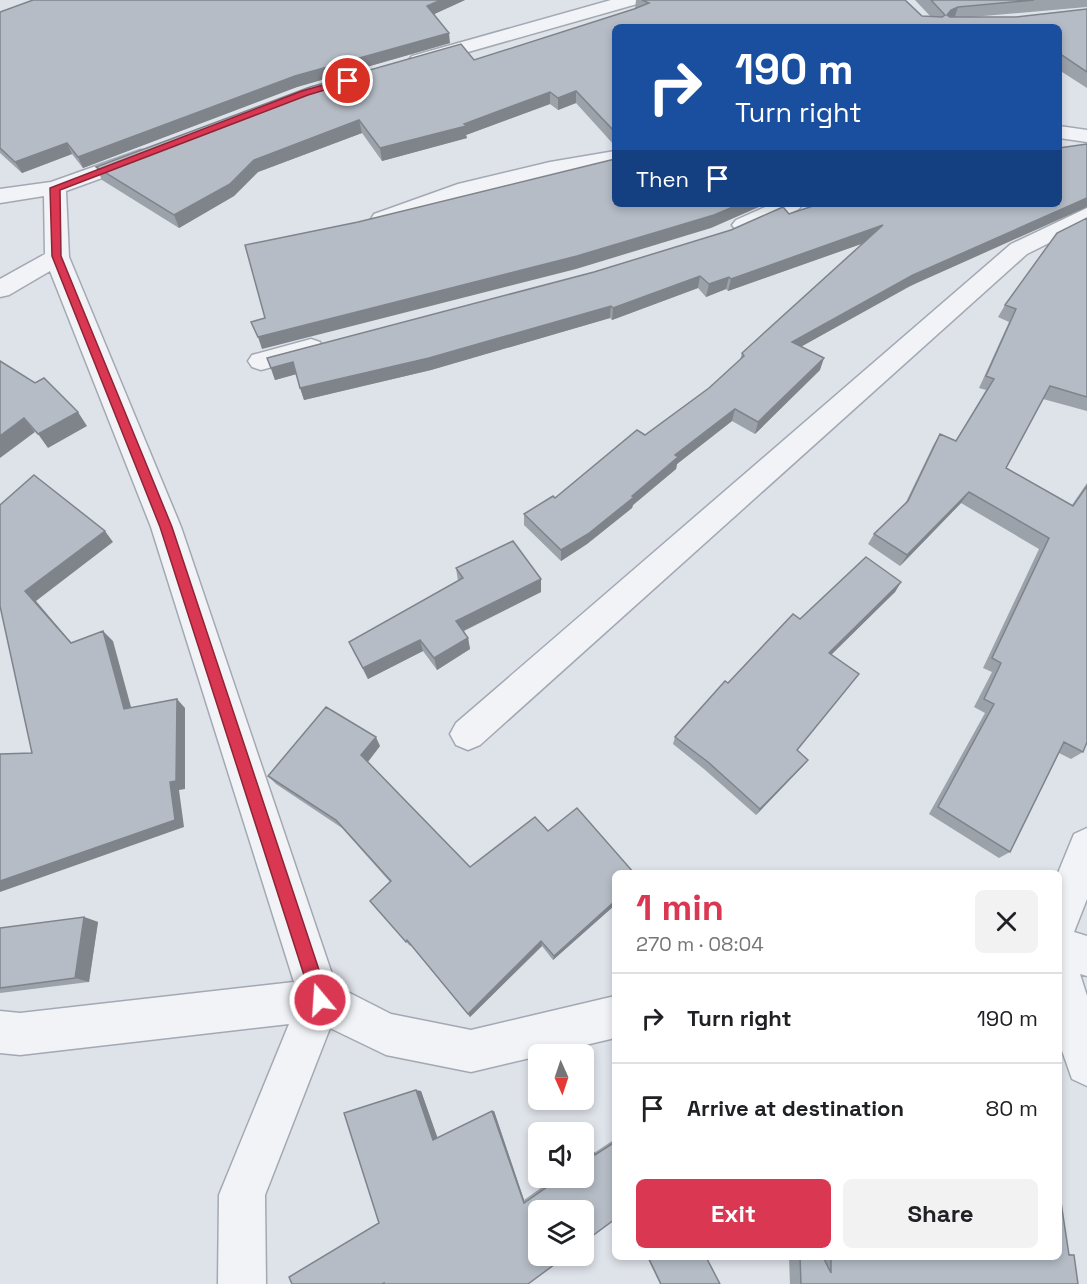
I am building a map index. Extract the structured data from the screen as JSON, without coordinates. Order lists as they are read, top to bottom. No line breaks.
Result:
{"north":"bottom","page":{"turn":["190 m","Turn right"],"then":"Then","heading":["1 min","270 m · 08:04"],"list":[{"name":"Turn right","value":"190 m"},{"name":"Arrive at destination","value":"80 m"}],"buttons":["Exit","Share"]}}
